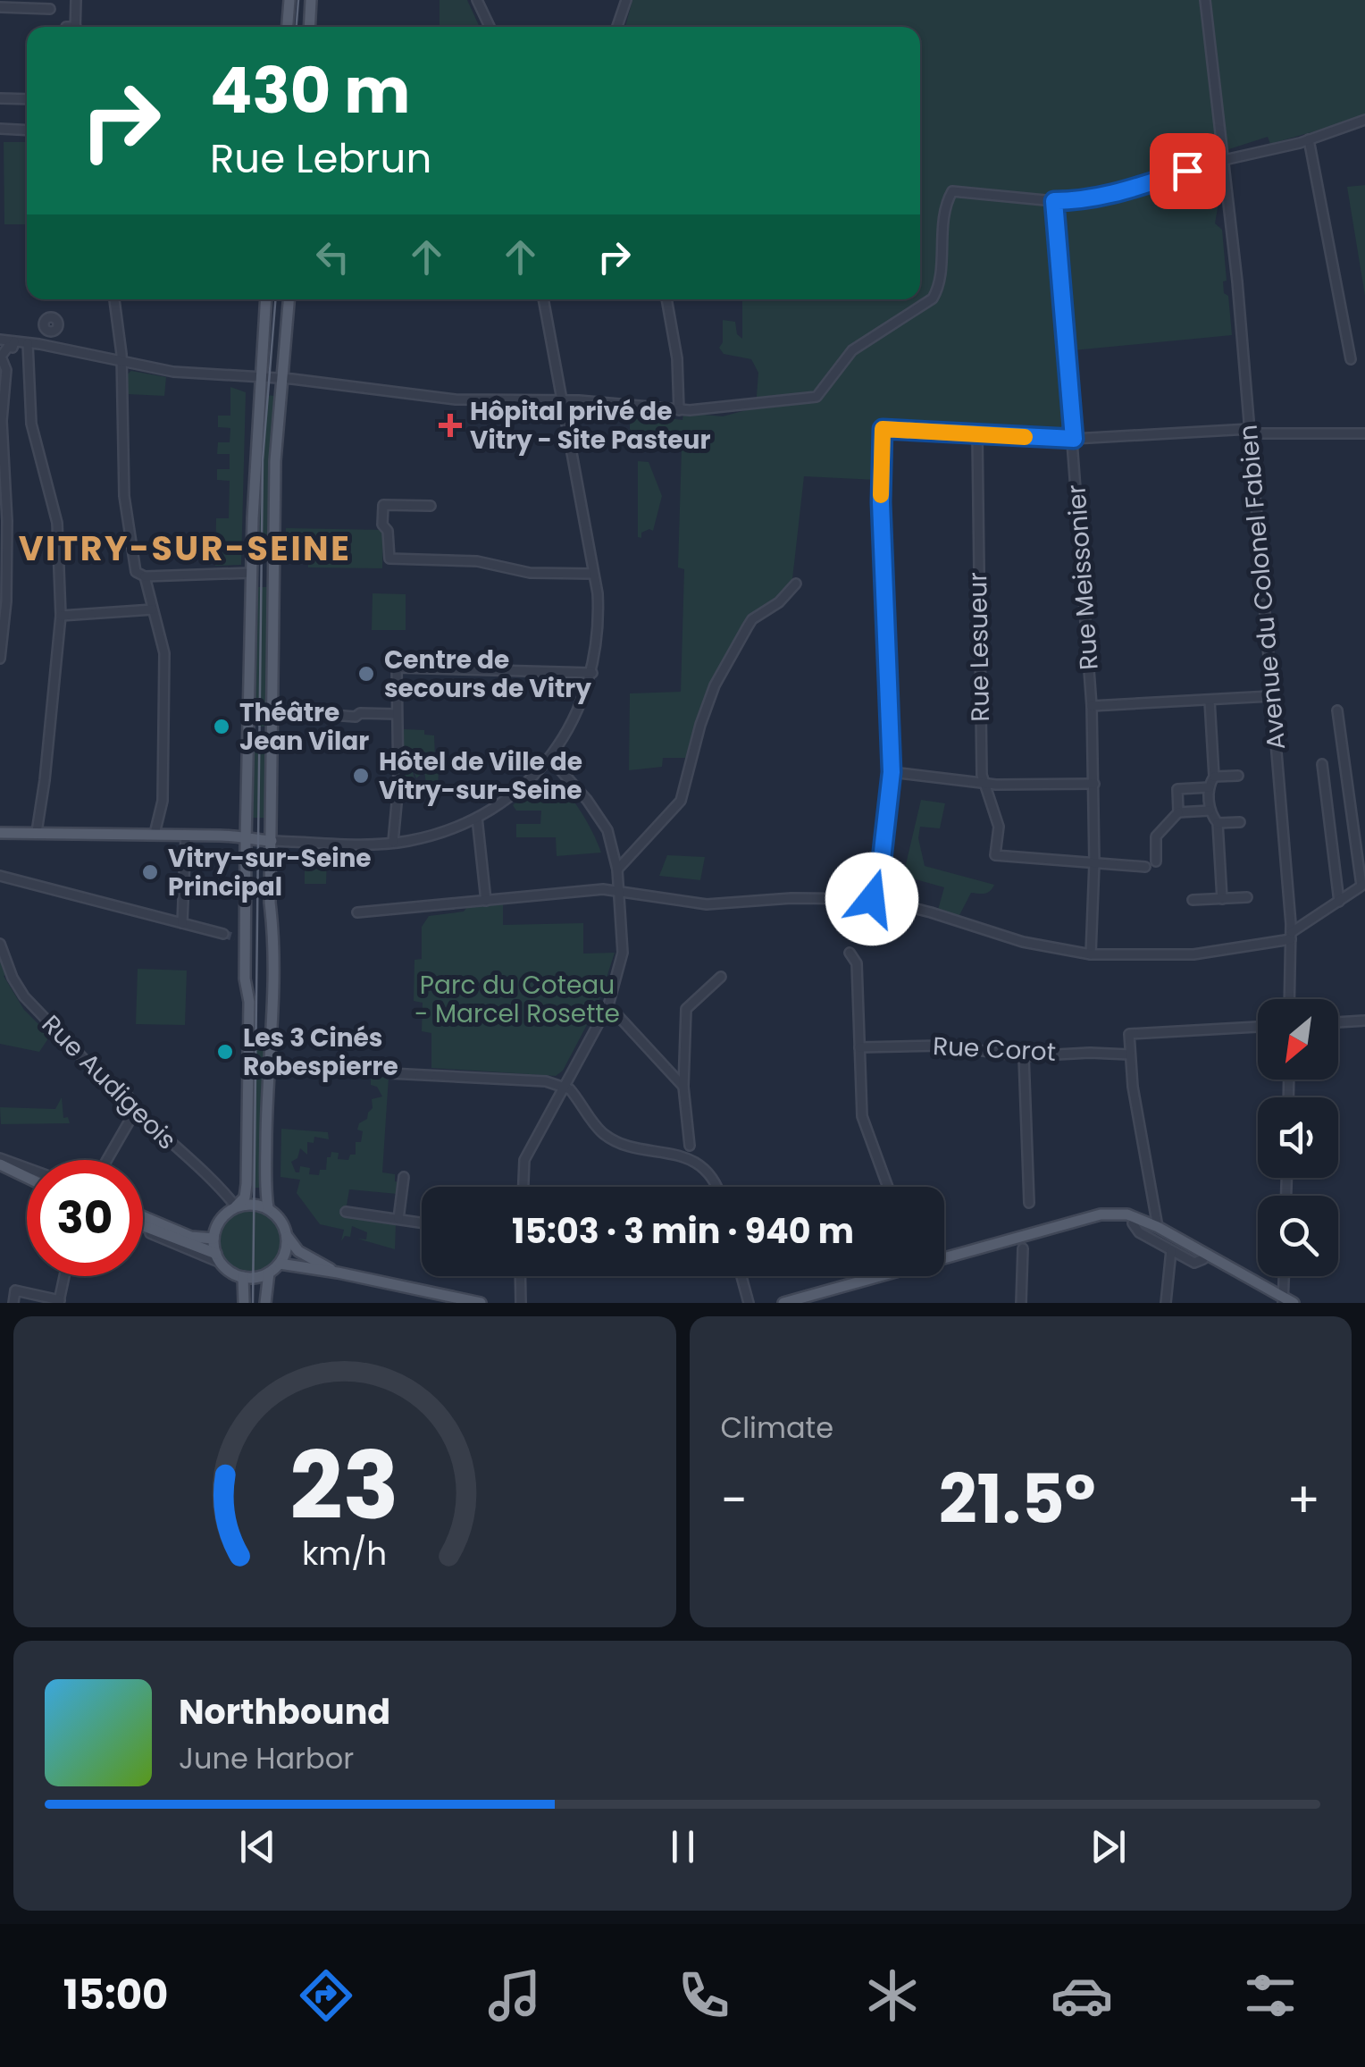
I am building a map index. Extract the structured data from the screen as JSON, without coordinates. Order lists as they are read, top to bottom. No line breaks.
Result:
{"streets":{"street":["Rue Meissonier","Avenue du Colonel Fabien","Rue Lesueur","Rue Corot","Rue Audigeois"]},"crossings":[["Rue Meissonier","Rue Lesueur"]],"districts":["VITRY-SUR-SEINE"],"parks":["Parc du Coteau - Marcel Rosette"],"places":{"health":["Hôpital privé de Vitry - Site Pasteur"],"other":["Centre de secours de Vitry","Théâtre Jean Vilar","Hôtel de Ville de Vitry-sur-Seine","Vitry-sur-Seine Principal","Les 3 Cinés Robespierre"]},"north":"bottom left","page":{"turn":["430 m","Rue Lebrun"],"limit":"30","trip":"15:03 · 3 min · 940 m","tile":"Climate","heat":["−","21.5°","+"],"song":["Northbound","June Harbor"],"tabs":"15:00","gauge":["23","km/h"]}}
